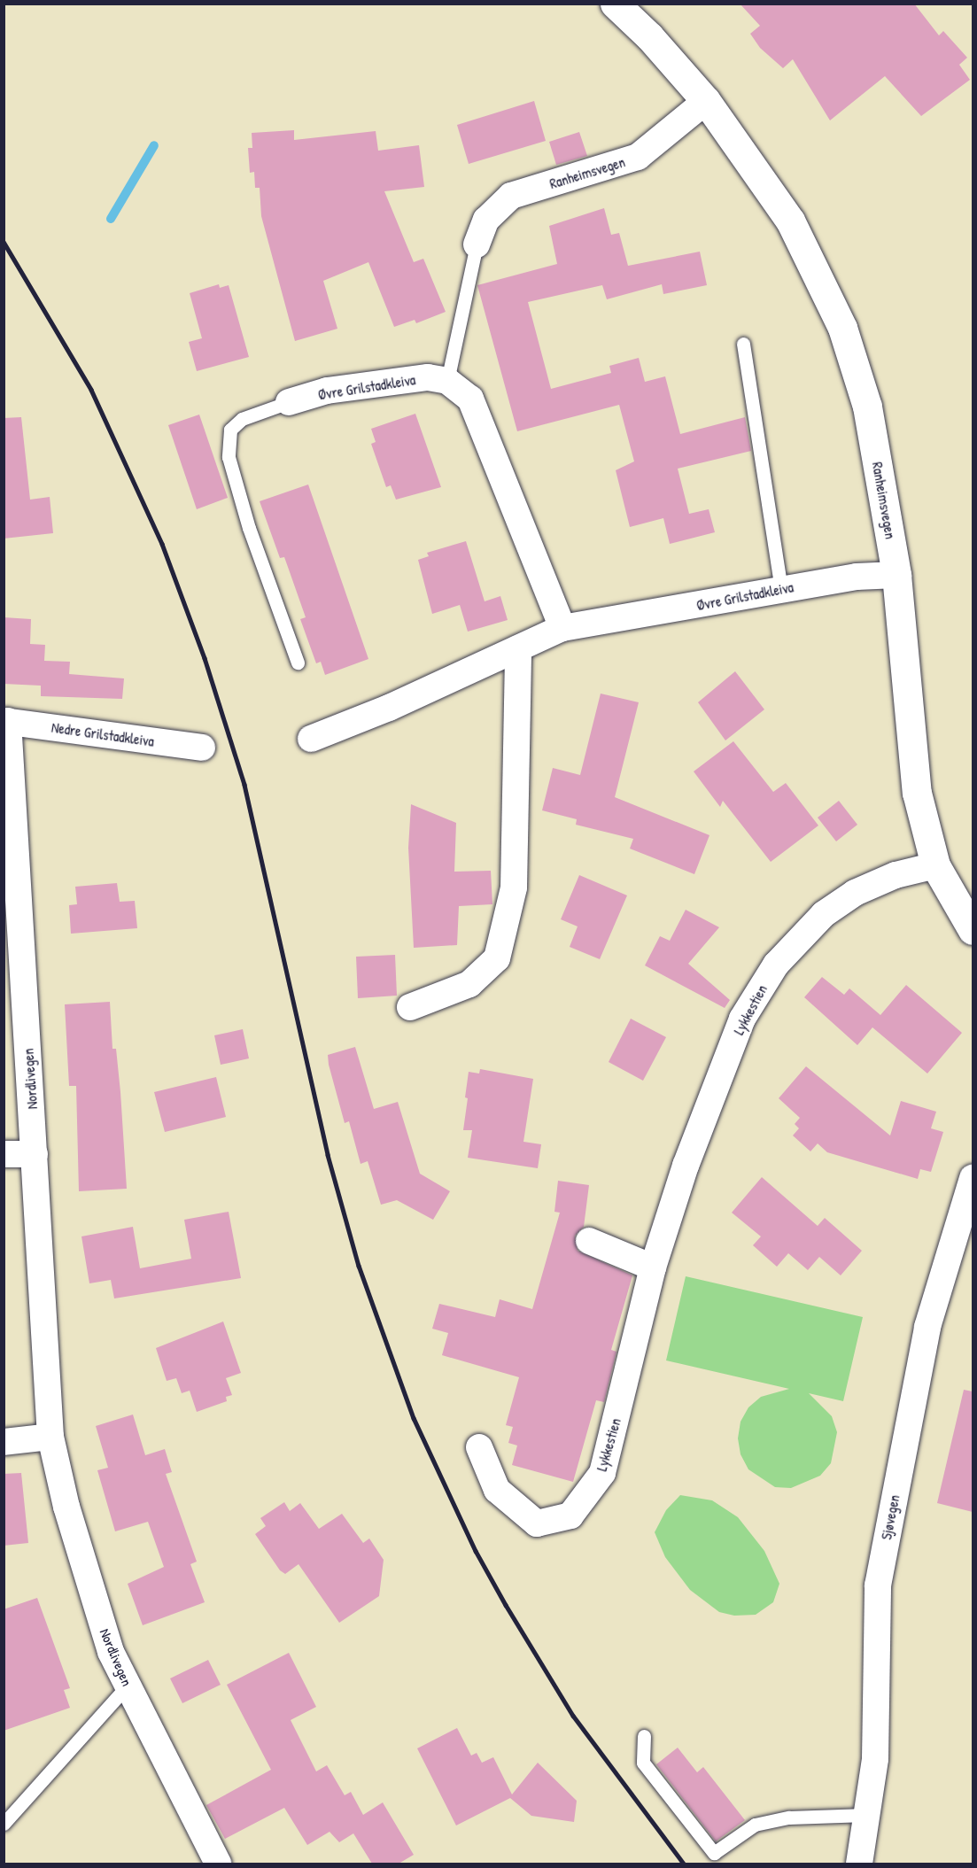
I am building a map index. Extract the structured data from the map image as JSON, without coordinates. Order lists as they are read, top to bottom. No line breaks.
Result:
{"streets":{"street":["Ranheimsvegen","Øvre Grilstadkleiva","Nedre Grilstadkleiva","Lykkestien","Nordlivegen","Sjøvegen"]},"crossings":[["Ranheimsvegen","Øvre Grilstadkleiva"],["Ranheimsvegen","Lykkestien"],["Nedre Grilstadkleiva","Nordlivegen"]]}
